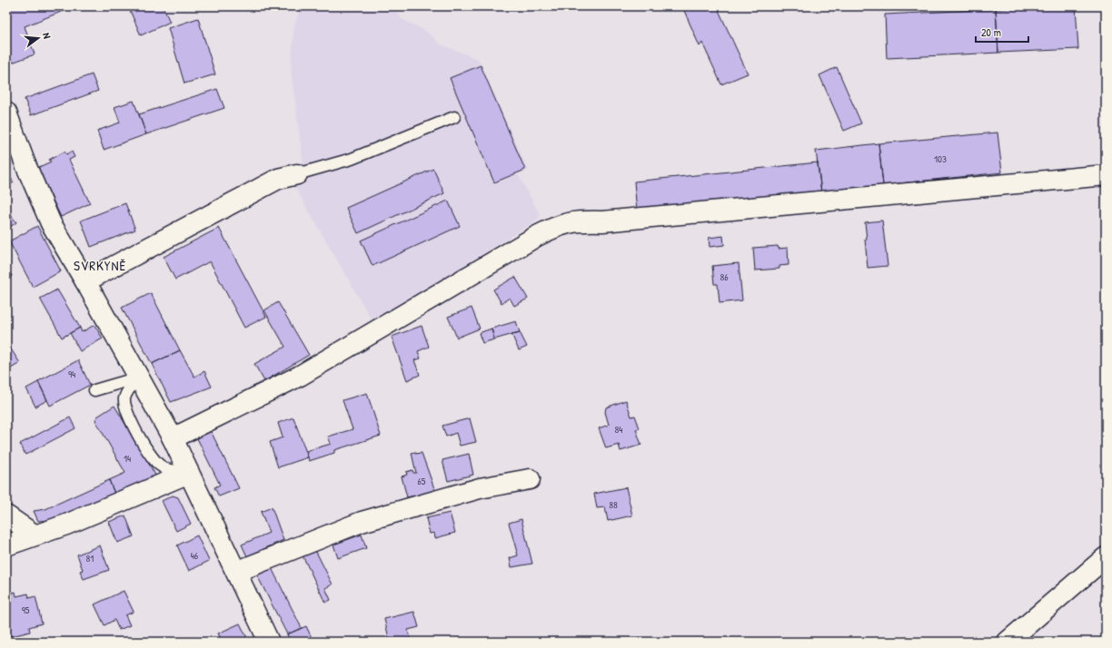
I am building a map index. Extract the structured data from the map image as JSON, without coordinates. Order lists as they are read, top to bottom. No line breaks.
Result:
{"districts":["SVRKYNĚ"],"house_numbers":["103","86","94","84","14","65","88","46","81","95"],"scale_bar":"20 m","north":"right"}
